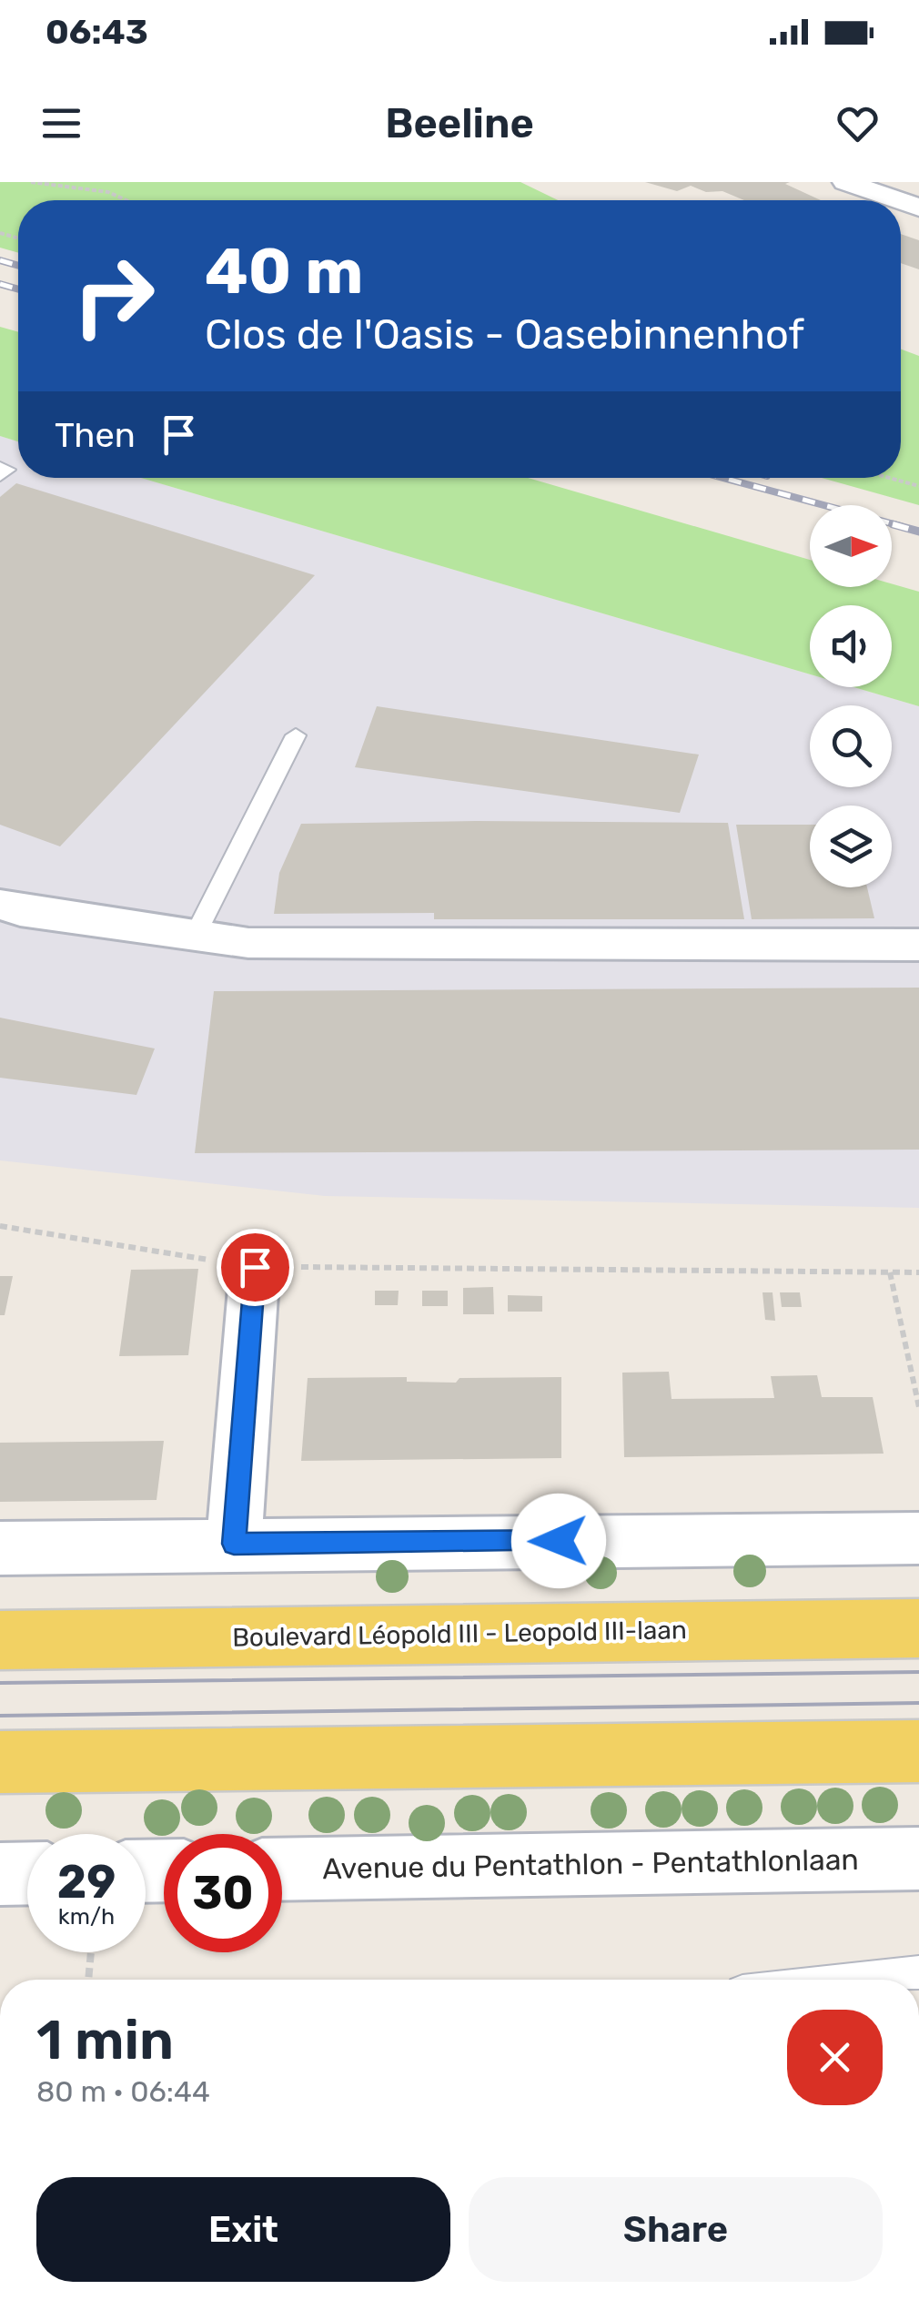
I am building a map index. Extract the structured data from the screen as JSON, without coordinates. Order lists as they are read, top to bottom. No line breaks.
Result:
{"streets":{"main road":["Boulevard Léopold III - Leopold III-laan"],"street":["Avenue du Pentathlon - Pentathlonlaan"]},"north":"right","page":{"status":"06:43","header":"Beeline","turn":["40 m","Clos de l'Oasis - Oasebinnenhof"],"then":"Then","speed":"29 km/h","limit":"30","heading":["1 min","80 m · 06:44"],"buttons":["Exit","Share"]}}
